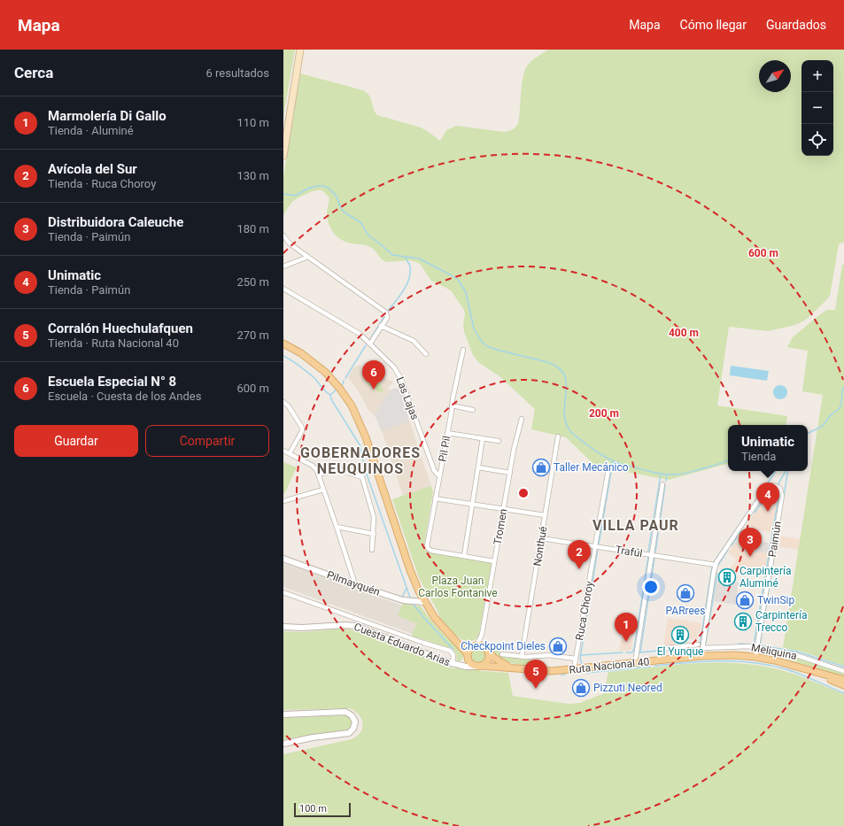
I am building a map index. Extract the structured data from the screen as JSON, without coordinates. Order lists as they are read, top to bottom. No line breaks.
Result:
{"streets":{"main road":["Ruta Nacional 40"],"street":["Las Lajas","Pil Pil","Tromen","Paimún","Nonthué","Trafúl","Pilmayquén","Ruca Choroy","Cuesta Eduardo Arias","Meliquina"]},"crossings":[["Las Lajas","Pil Pil"],["Tromen","Cuesta Eduardo Arias"],["Tromen","Ruta Nacional 40"],["Paimún","Trafúl"],["Paimún","Meliquina"],["Paimún","Ruta Nacional 40"],["Nonthué","Trafúl"],["Trafúl","Ruca Choroy"],["Ruca Choroy","Ruta Nacional 40"],["Cuesta Eduardo Arias","Ruta Nacional 40"]],"districts":["GOBERNADORES NEUQUINOS","VILLA PAUR"],"parks":["Plaza Juan Carlos Fontanive"],"places":{"shop":["Taller Mecánico","PARrees","TwinSip","Checkpoint Dieles","Pizzuti Neored"],"building":["Carpintería Aluminé","Carpintería Trecco","El Yunque"]},"scale_bar":"100 m","north":"top right","page":{"header":"Mapa","nav":["Mapa","Cómo llegar","Guardados"],"heading":["Cerca","6 resultados"],"map_buttons":["+","−"],"list":[{"mark":"1","name":"Marmolería Di Gallo","note":"Tienda · Aluminé","value":"110 m"},{"mark":"2","name":"Avícola del Sur","note":"Tienda · Ruca Choroy","value":"130 m"},{"mark":"3","name":"Distribuidora Caleuche","note":"Tienda · Paimún","value":"180 m"},{"mark":"4","name":"Unimatic","note":"Tienda · Paimún","value":"250 m"},{"mark":"5","name":"Corralón Huechulafquen","note":"Tienda · Ruta Nacional 40","value":"270 m"},{"mark":"6","name":"Escuela Especial N° 8","note":"Escuela · Cuesta de los Andes","value":"600 m"}],"pins":["6","4","3","2","1","5"],"buttons":["Guardar","Compartir"],"popup":["Unimatic","Tienda"],"scale":"100 m"},"rings":["600 m","400 m","200 m"]}
